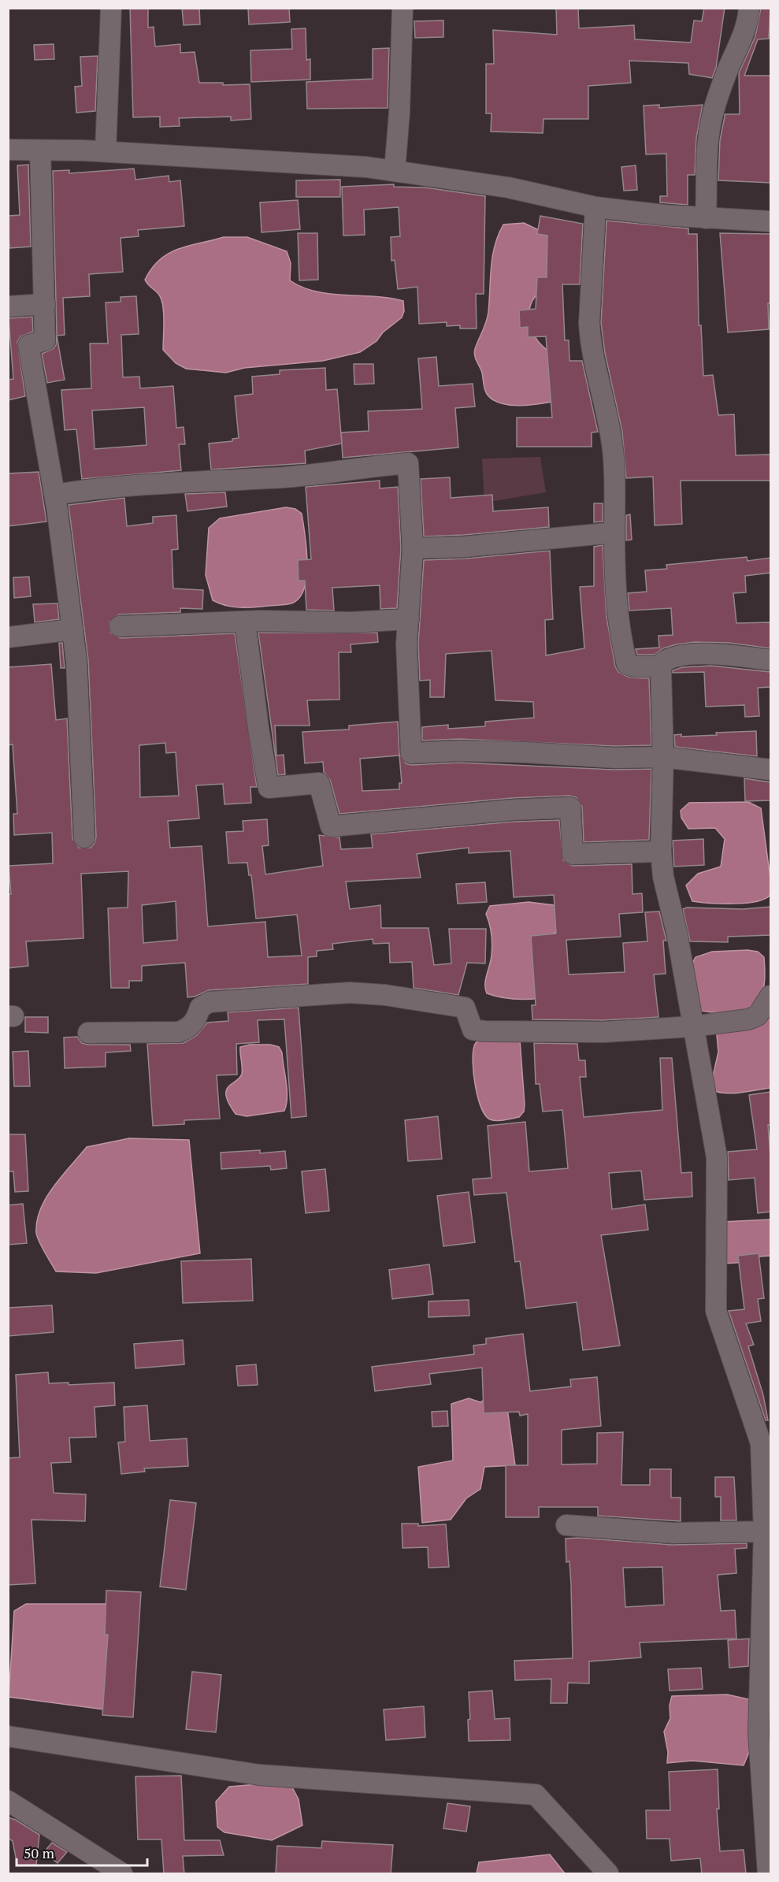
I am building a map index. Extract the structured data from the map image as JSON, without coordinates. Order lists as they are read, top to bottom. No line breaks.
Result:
{"scale_bar":"50 m"}
